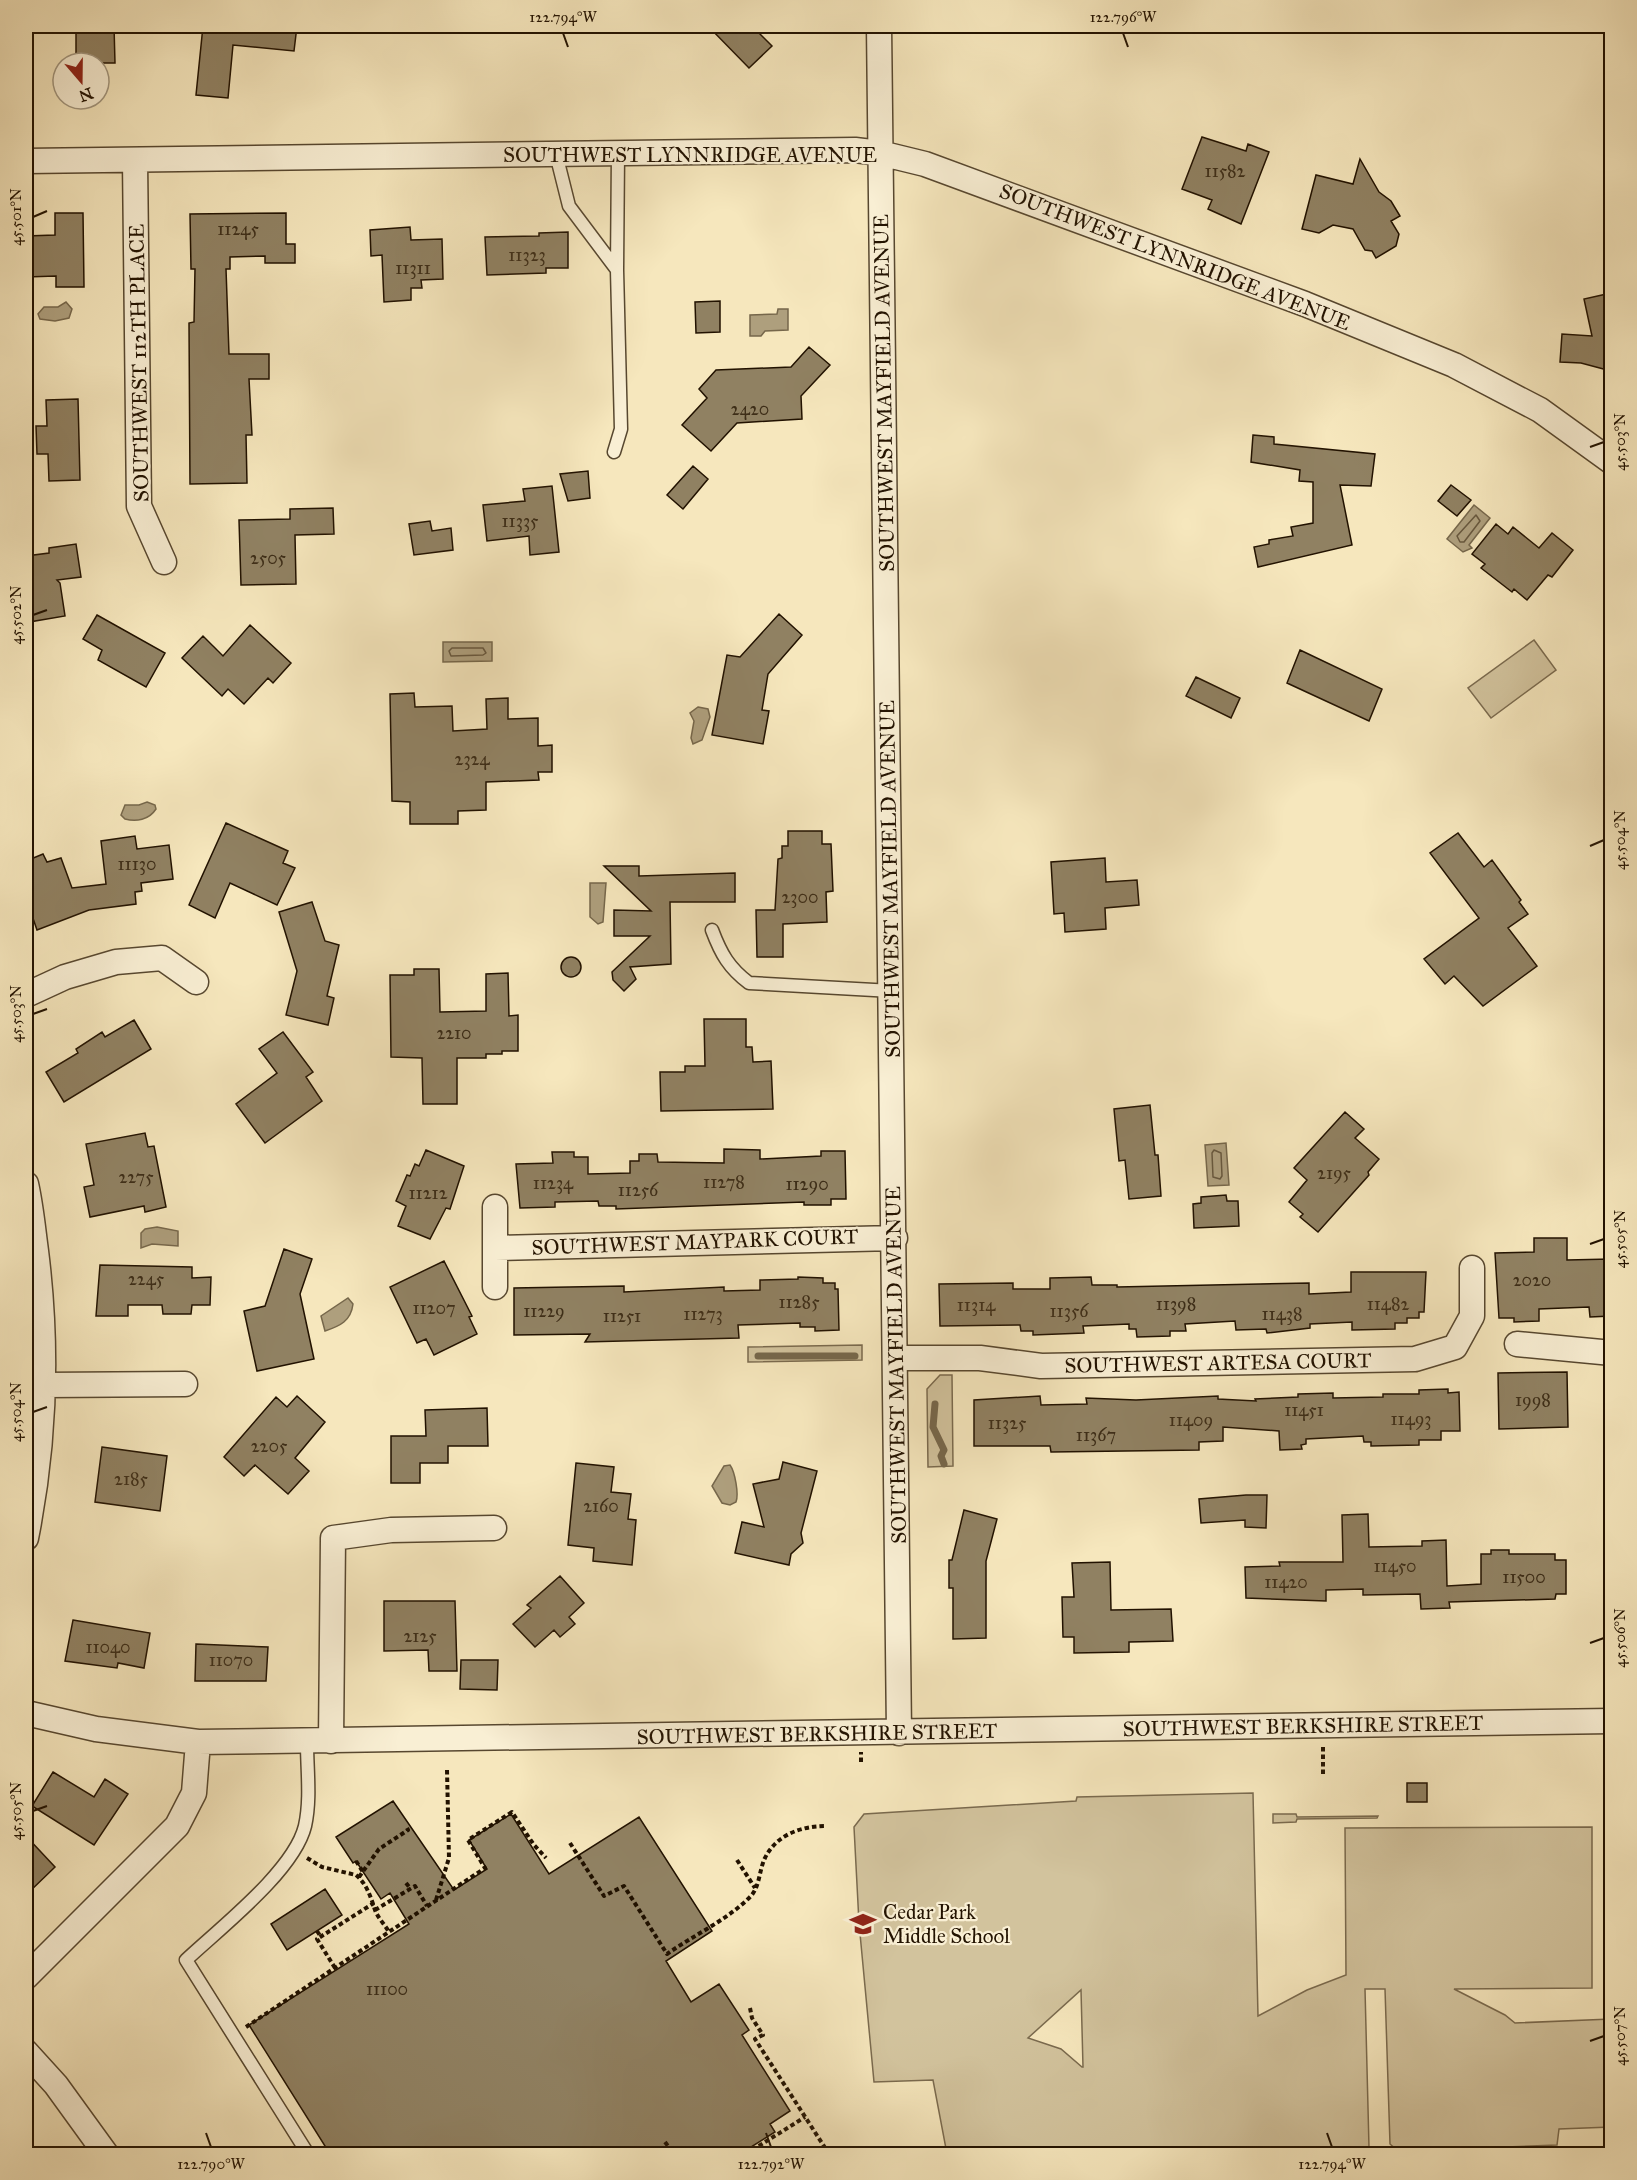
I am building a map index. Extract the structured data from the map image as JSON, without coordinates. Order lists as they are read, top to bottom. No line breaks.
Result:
{"streets":{"street":["SOUTHWEST LYNNRIDGE AVENUE","SOUTHWEST 112TH PLACE","SOUTHWEST MAYFIELD AVENUE","SOUTHWEST MAYPARK COURT","SOUTHWEST ARTESA COURT","SOUTHWEST BERKSHIRE STREET"]},"crossings":[["SOUTHWEST LYNNRIDGE AVENUE","SOUTHWEST 112TH PLACE"],["SOUTHWEST LYNNRIDGE AVENUE","SOUTHWEST MAYFIELD AVENUE"],["SOUTHWEST MAYFIELD AVENUE","SOUTHWEST MAYPARK COURT"],["SOUTHWEST MAYFIELD AVENUE","SOUTHWEST ARTESA COURT"],["SOUTHWEST MAYFIELD AVENUE","SOUTHWEST BERKSHIRE STREET"]],"places":{"school or university":["Cedar Park Middle School"]},"house_numbers":["11582","11245","11323","11311","2420","11335","2505","2324","11130","2300","2210","2195","2275","11278","11234","11290","11256","11212","2245","2020","11285","11398","11482","11314","11207","11229","11356","11273","11438","11251","1998","11451","11493","11409","11325","11367","2205","2185","2160","11450","11500","11420","2125","11040","11070","11100"],"north":"bottom","coordinates":["122.794°W","122.796°W","45.501°N","45.503°N","45.502°N","45.504°N","45.505°N","45.506°N","45.507°N","122.790°W","122.792°W"]}
